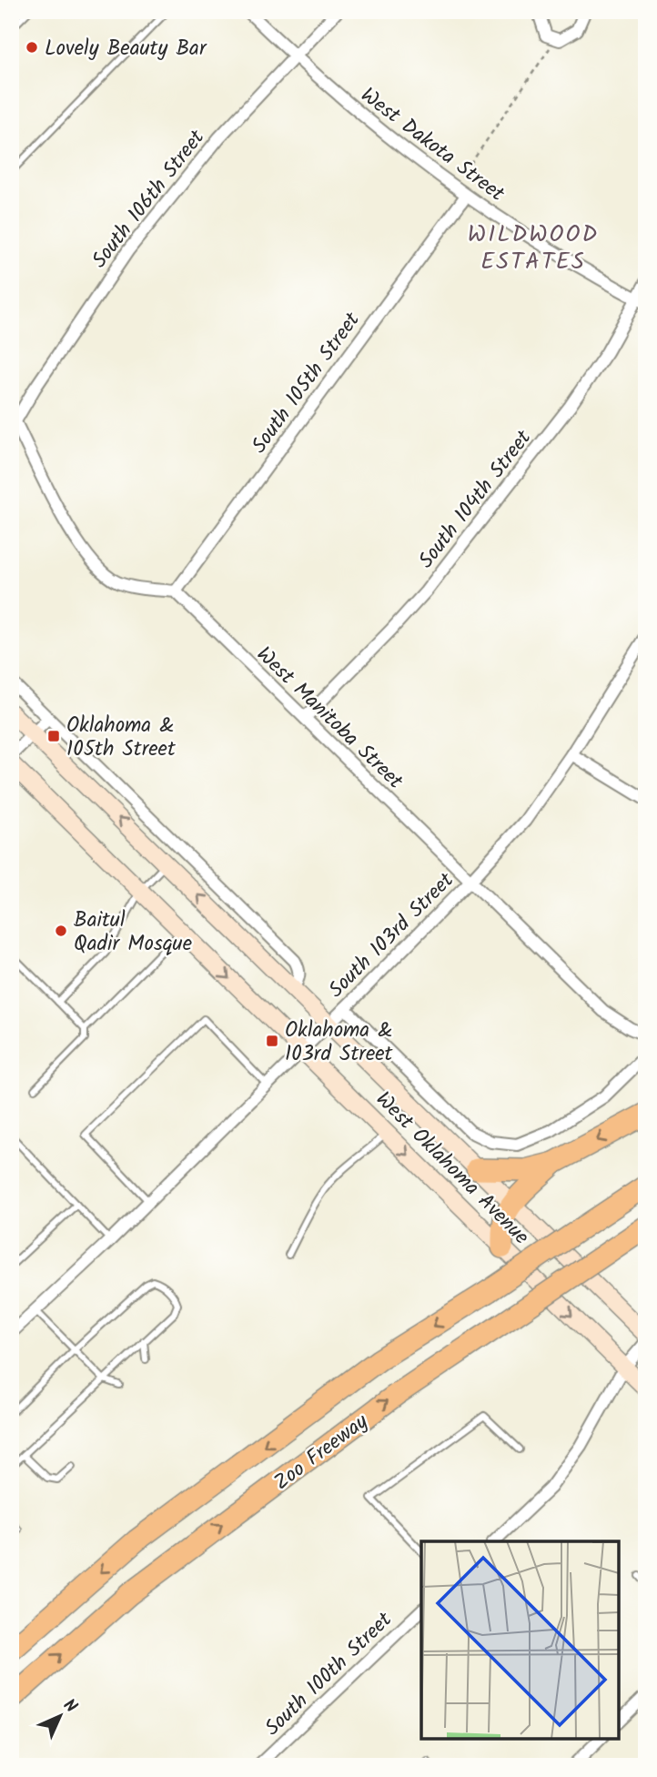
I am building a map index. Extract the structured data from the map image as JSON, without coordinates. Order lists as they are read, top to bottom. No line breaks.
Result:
{"streets":{"highway":["Zoo Freeway"],"main road":["West Oklahoma Avenue"],"street":["West Dakota Street","South 106th Street","South 105th Street","South 104th Street","West Manitoba Street","South 103rd Street","South 100th Street"]},"crossings":[["West Dakota Street","South 106th Street"],["West Dakota Street","South 105th Street"],["West Dakota Street","South 104th Street"],["South 105th Street","West Manitoba Street"],["South 104th Street","West Manitoba Street"],["West Manitoba Street","South 103rd Street"],["South 103rd Street","West Oklahoma Avenue"]],"districts":["WILDWOOD ESTATES"],"places":{"other":["Lovely Beauty Bar","Baitul Qadir Mosque"],"transit":["Oklahoma & 105th Street","Oklahoma & 103rd Street"]},"north":"top right"}
